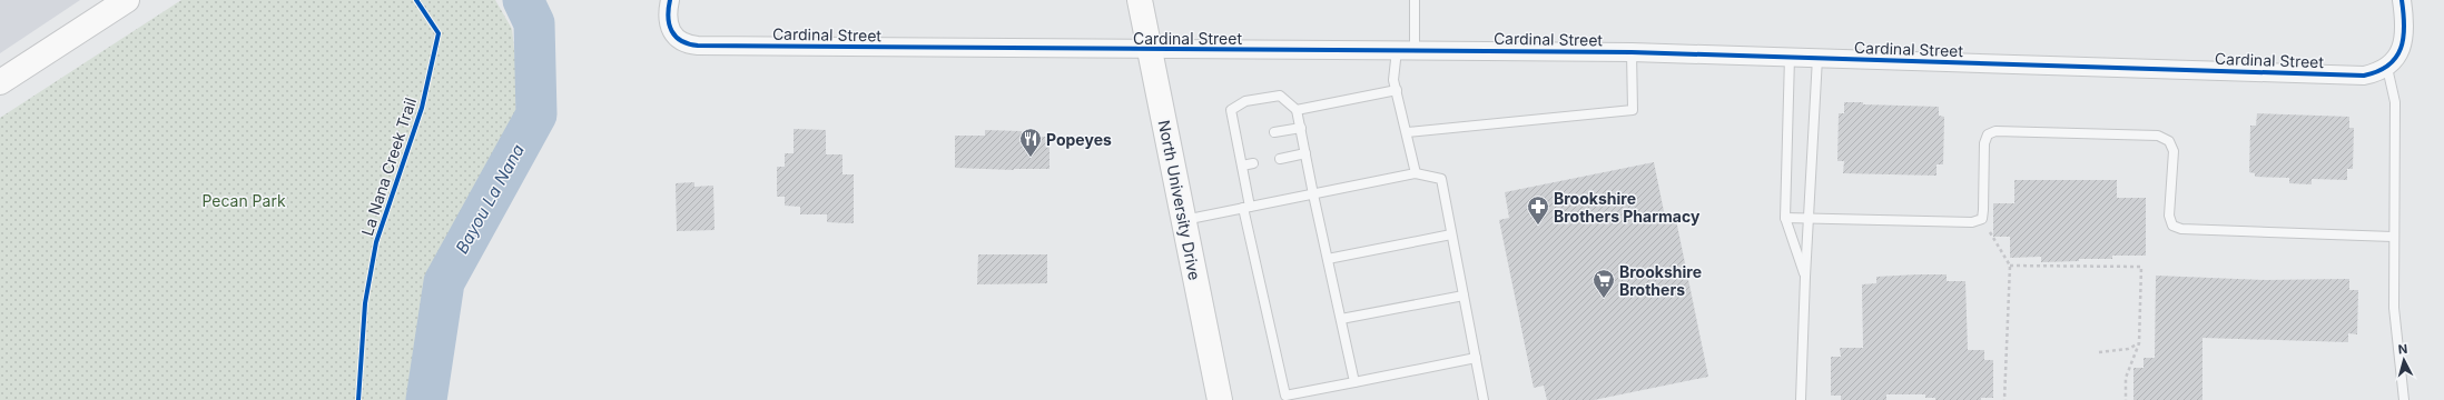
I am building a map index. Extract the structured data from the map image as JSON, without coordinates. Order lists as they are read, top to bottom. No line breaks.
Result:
{"streets":{"main road":["North University Drive"],"street":["Cardinal Street"],"cycle path":["La Nana Creek Trail"]},"crossings":[["Cardinal Street","North University Drive"]],"water":["Bayou La Nana"],"parks":["Pecan Park"],"places":{"restaurant":["Popeyes"],"pharmacy":["Brookshire Brothers Pharmacy"],"supermarket":["Brookshire Brothers"]},"north":"top"}
